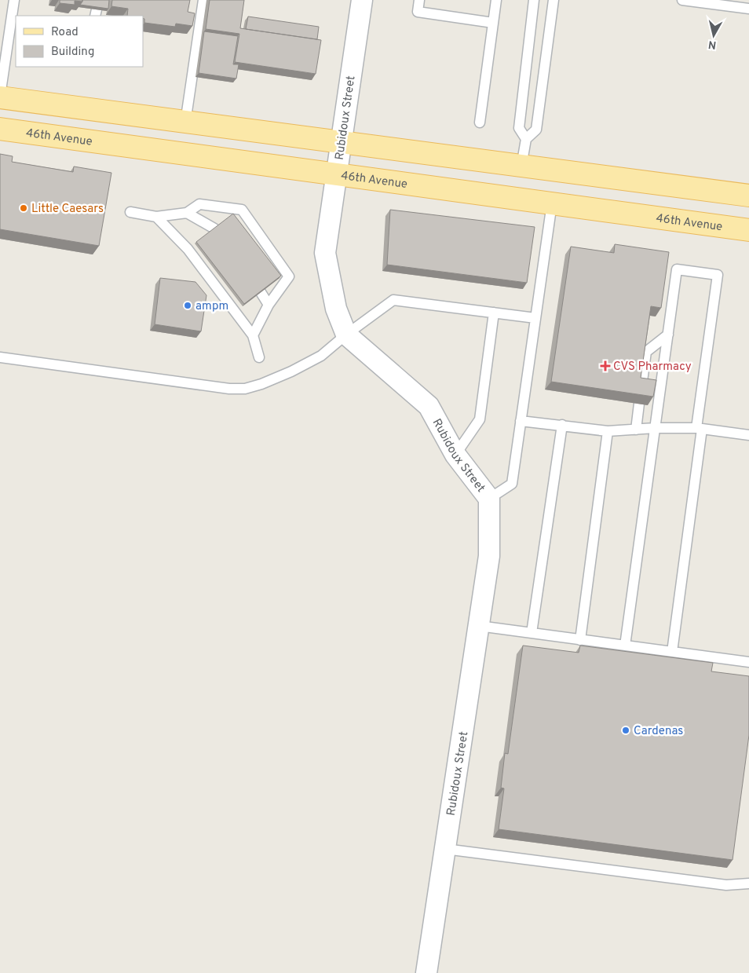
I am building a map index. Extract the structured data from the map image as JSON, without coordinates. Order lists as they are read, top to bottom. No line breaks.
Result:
{"streets":{"main road":["46th Avenue"],"street":["Rubidoux Street"]},"crossings":[["Rubidoux Street","46th Avenue"]],"places":{"other":["Little Caesars","ampm","Cardenas"],"health":["CVS Pharmacy"]},"legend":["Road","Building"],"north":"bottom"}
